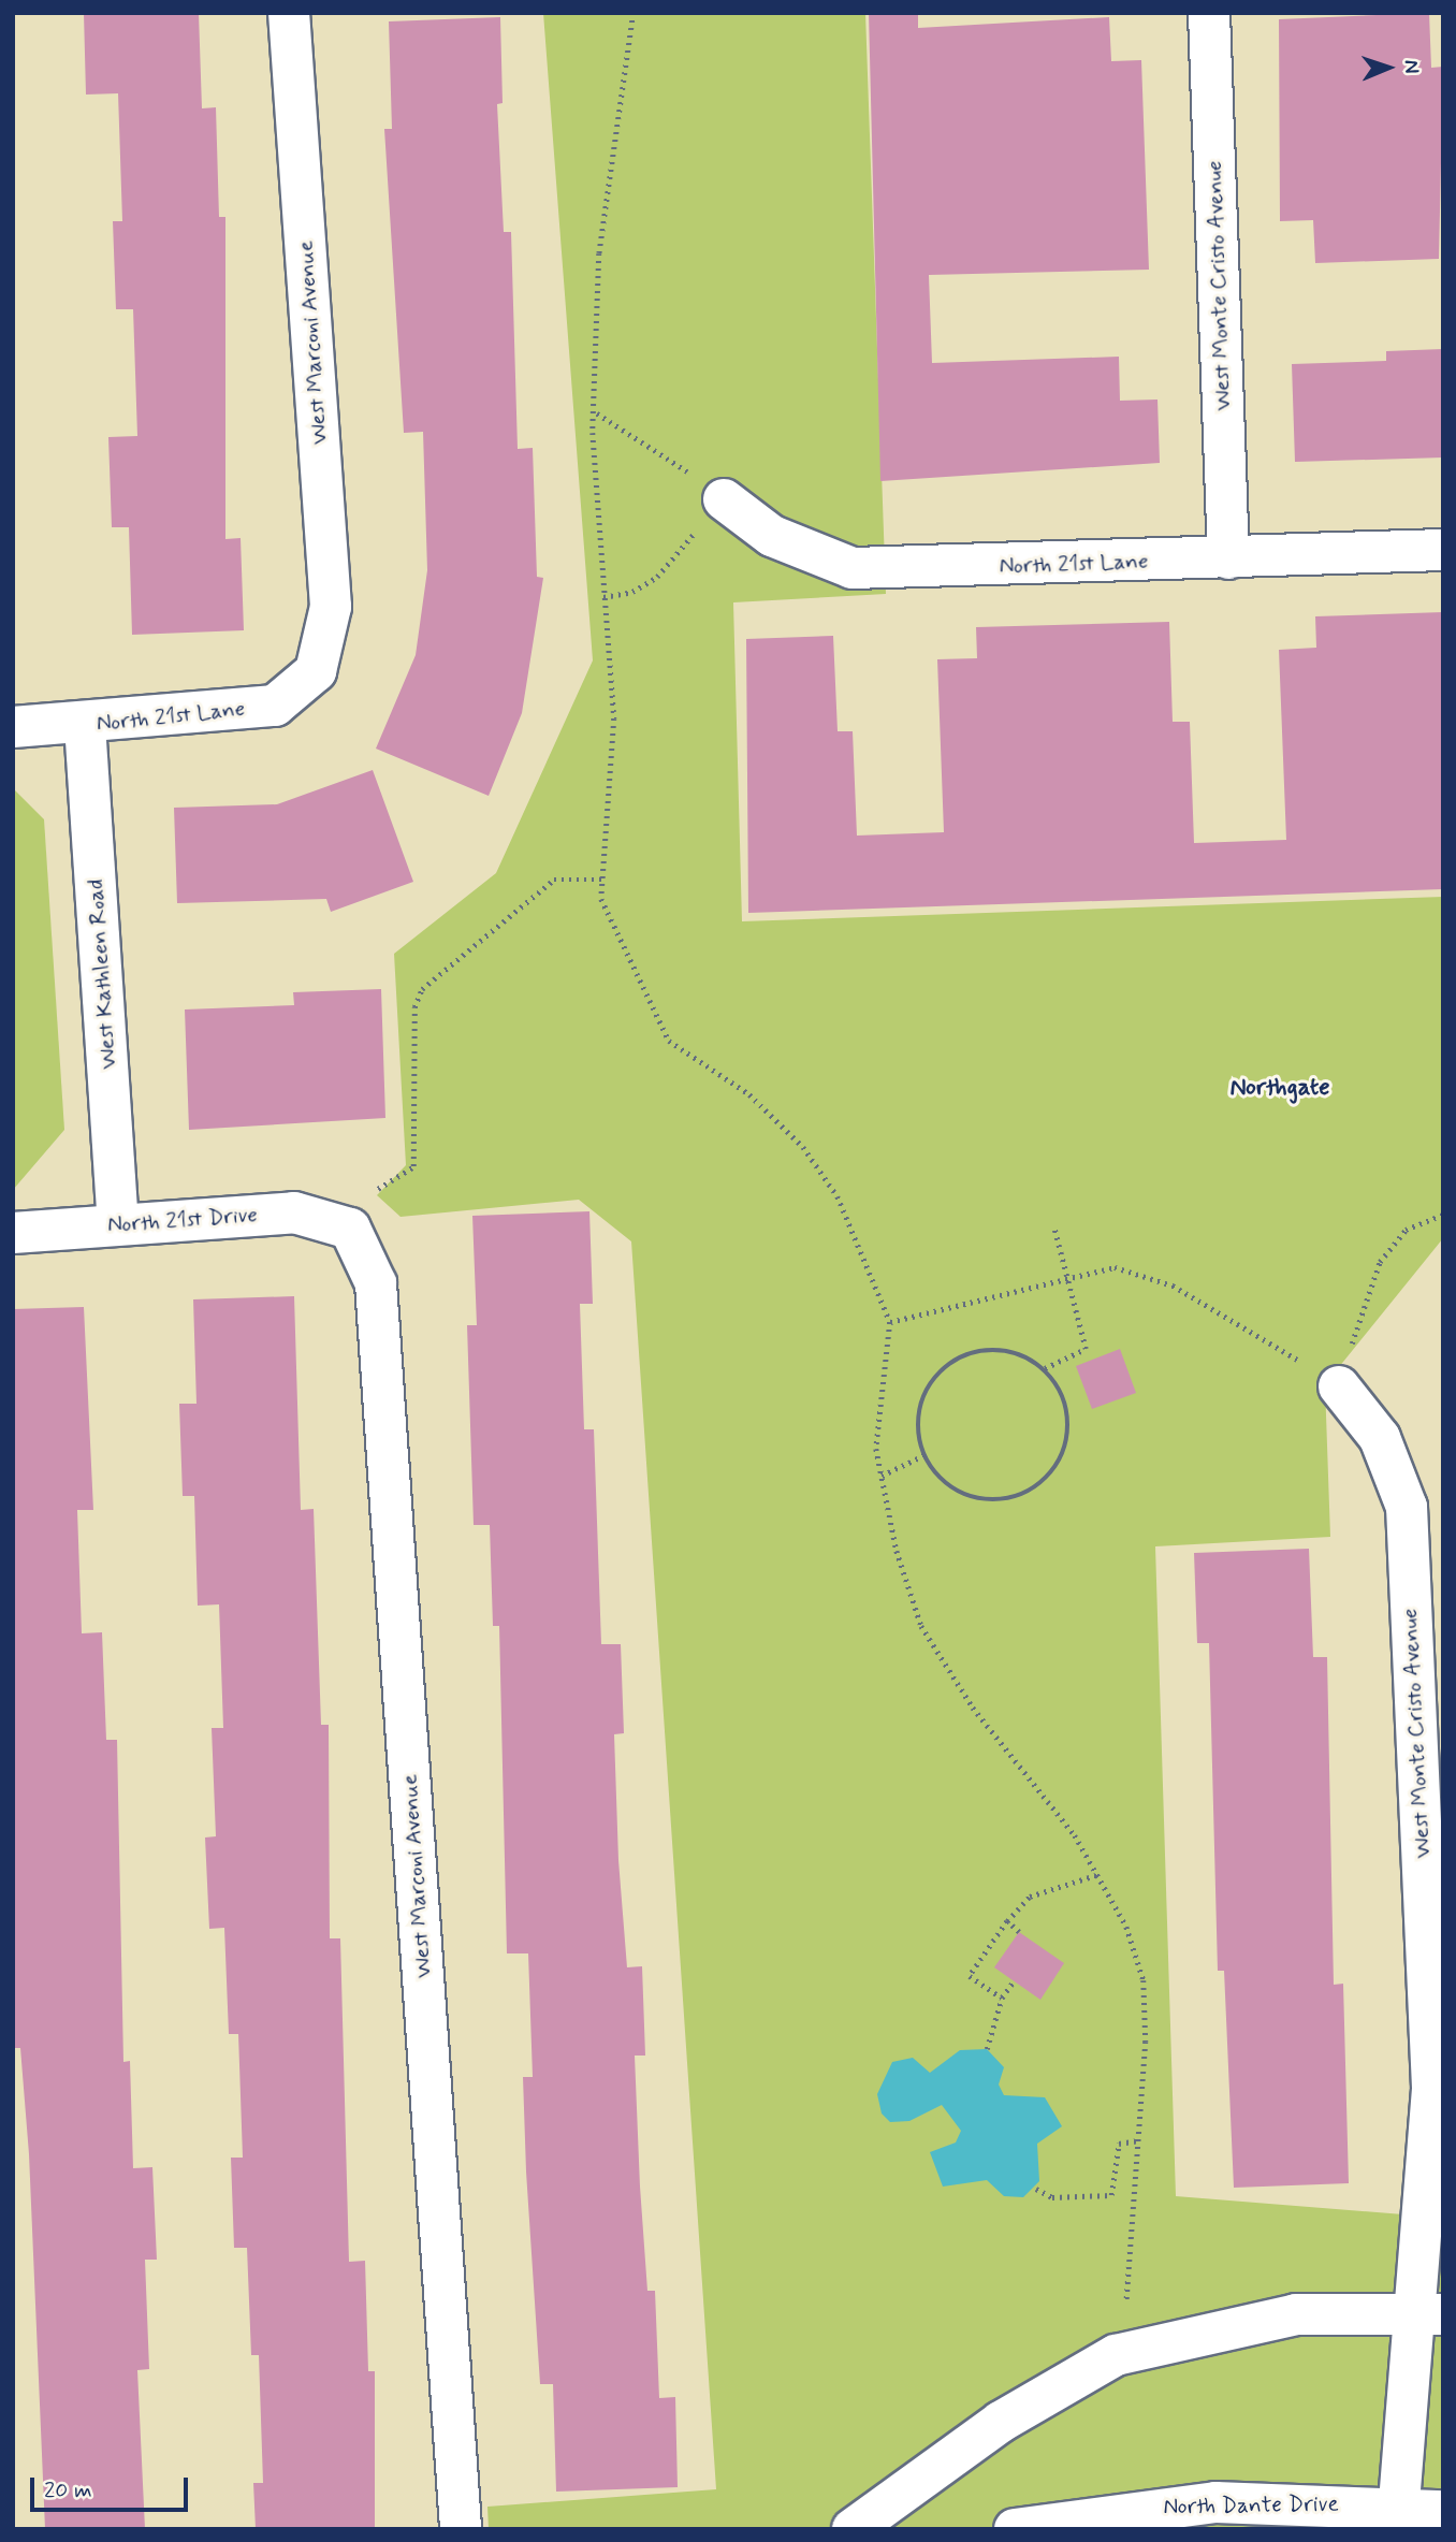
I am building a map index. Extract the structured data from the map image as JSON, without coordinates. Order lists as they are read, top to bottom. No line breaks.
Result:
{"streets":{"street":["West Monte Cristo Avenue","West Marconi Avenue","North 21st Lane","West Kathleen Road","North 21st Drive","North Dante Drive"]},"crossings":[["West Monte Cristo Avenue","North 21st Lane"],["West Monte Cristo Avenue","North Dante Drive"],["West Marconi Avenue","North 21st Lane"],["West Marconi Avenue","North 21st Drive"],["North 21st Lane","West Kathleen Road"],["West Kathleen Road","North 21st Drive"]],"districts":["Northgate"],"scale_bar":"20 m","north":"right"}
